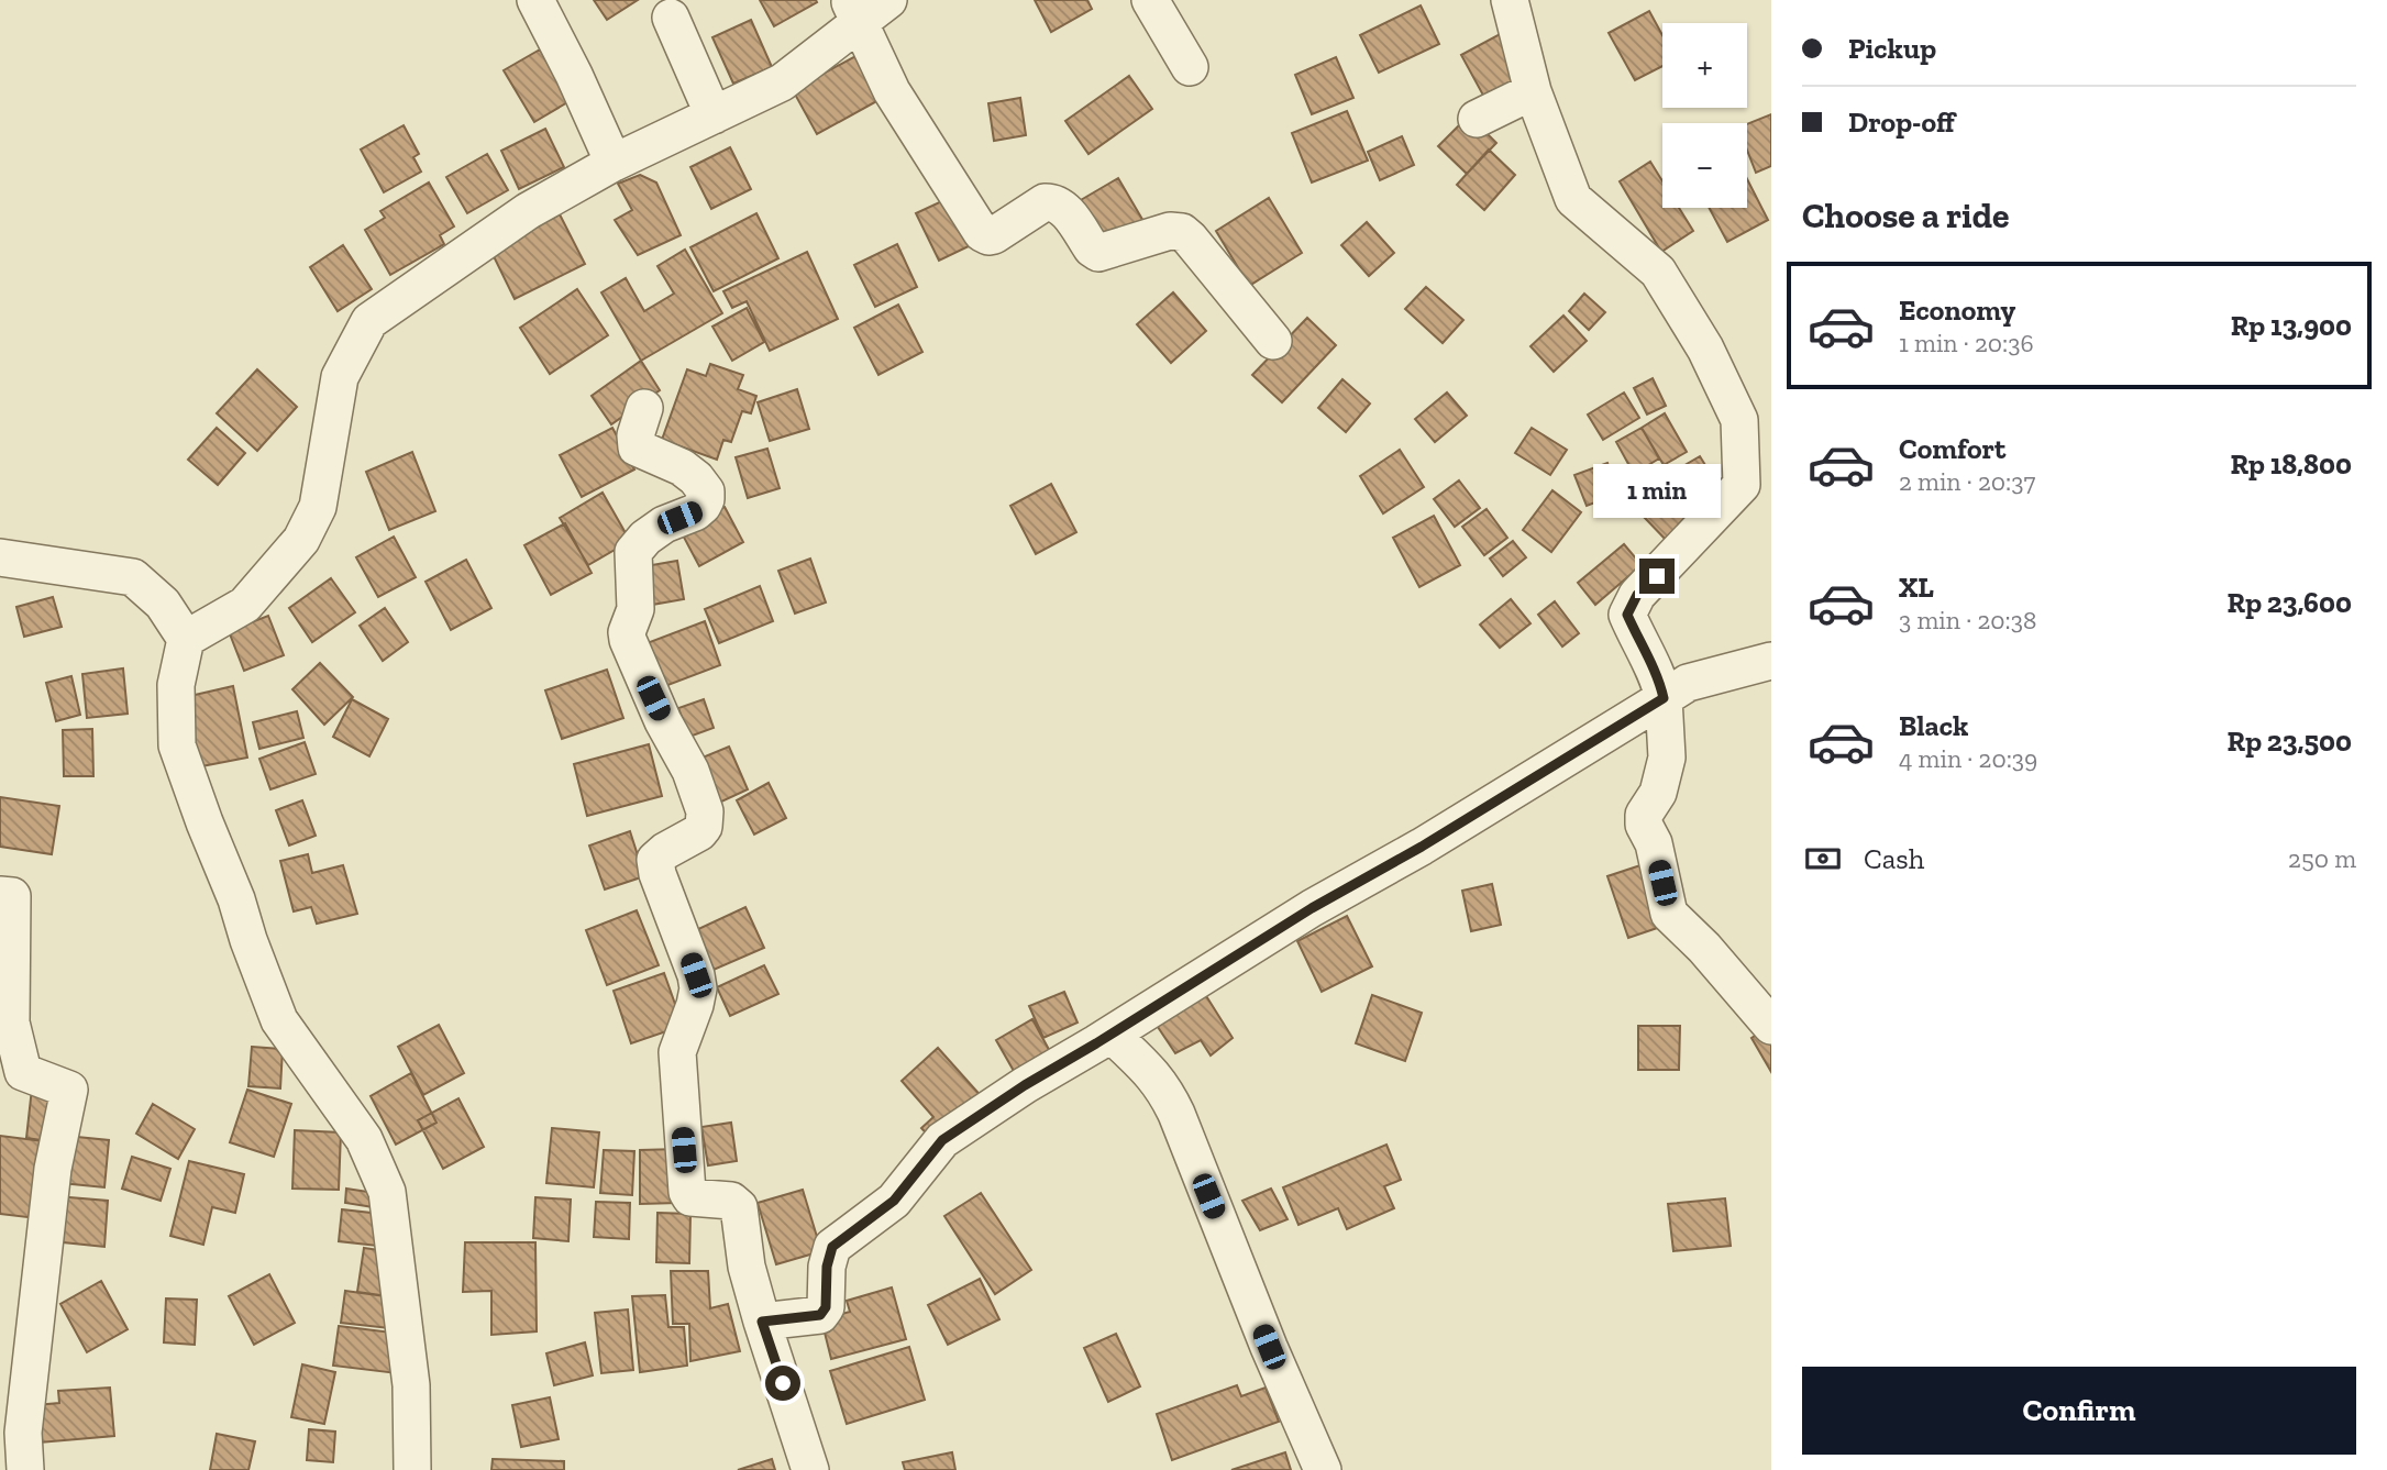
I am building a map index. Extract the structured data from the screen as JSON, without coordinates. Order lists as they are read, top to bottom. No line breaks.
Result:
{"page":{"banner":["Pickup","Drop-off"],"map_buttons":["+","−"],"heading":"Choose a ride","list":[{"name":"Economy","note":"1 min · 20:36","value":"Rp 13,900"},{"name":"Comfort","note":"2 min · 20:37","value":"Rp 18,800"},{"name":"XL","note":"3 min · 20:38","value":"Rp 23,600"},{"name":"Black","note":"4 min · 20:39","value":"Rp 23,500"}],"bubble":"1 min","pay":["Cash","250 m"],"buttons":"Confirm"}}
